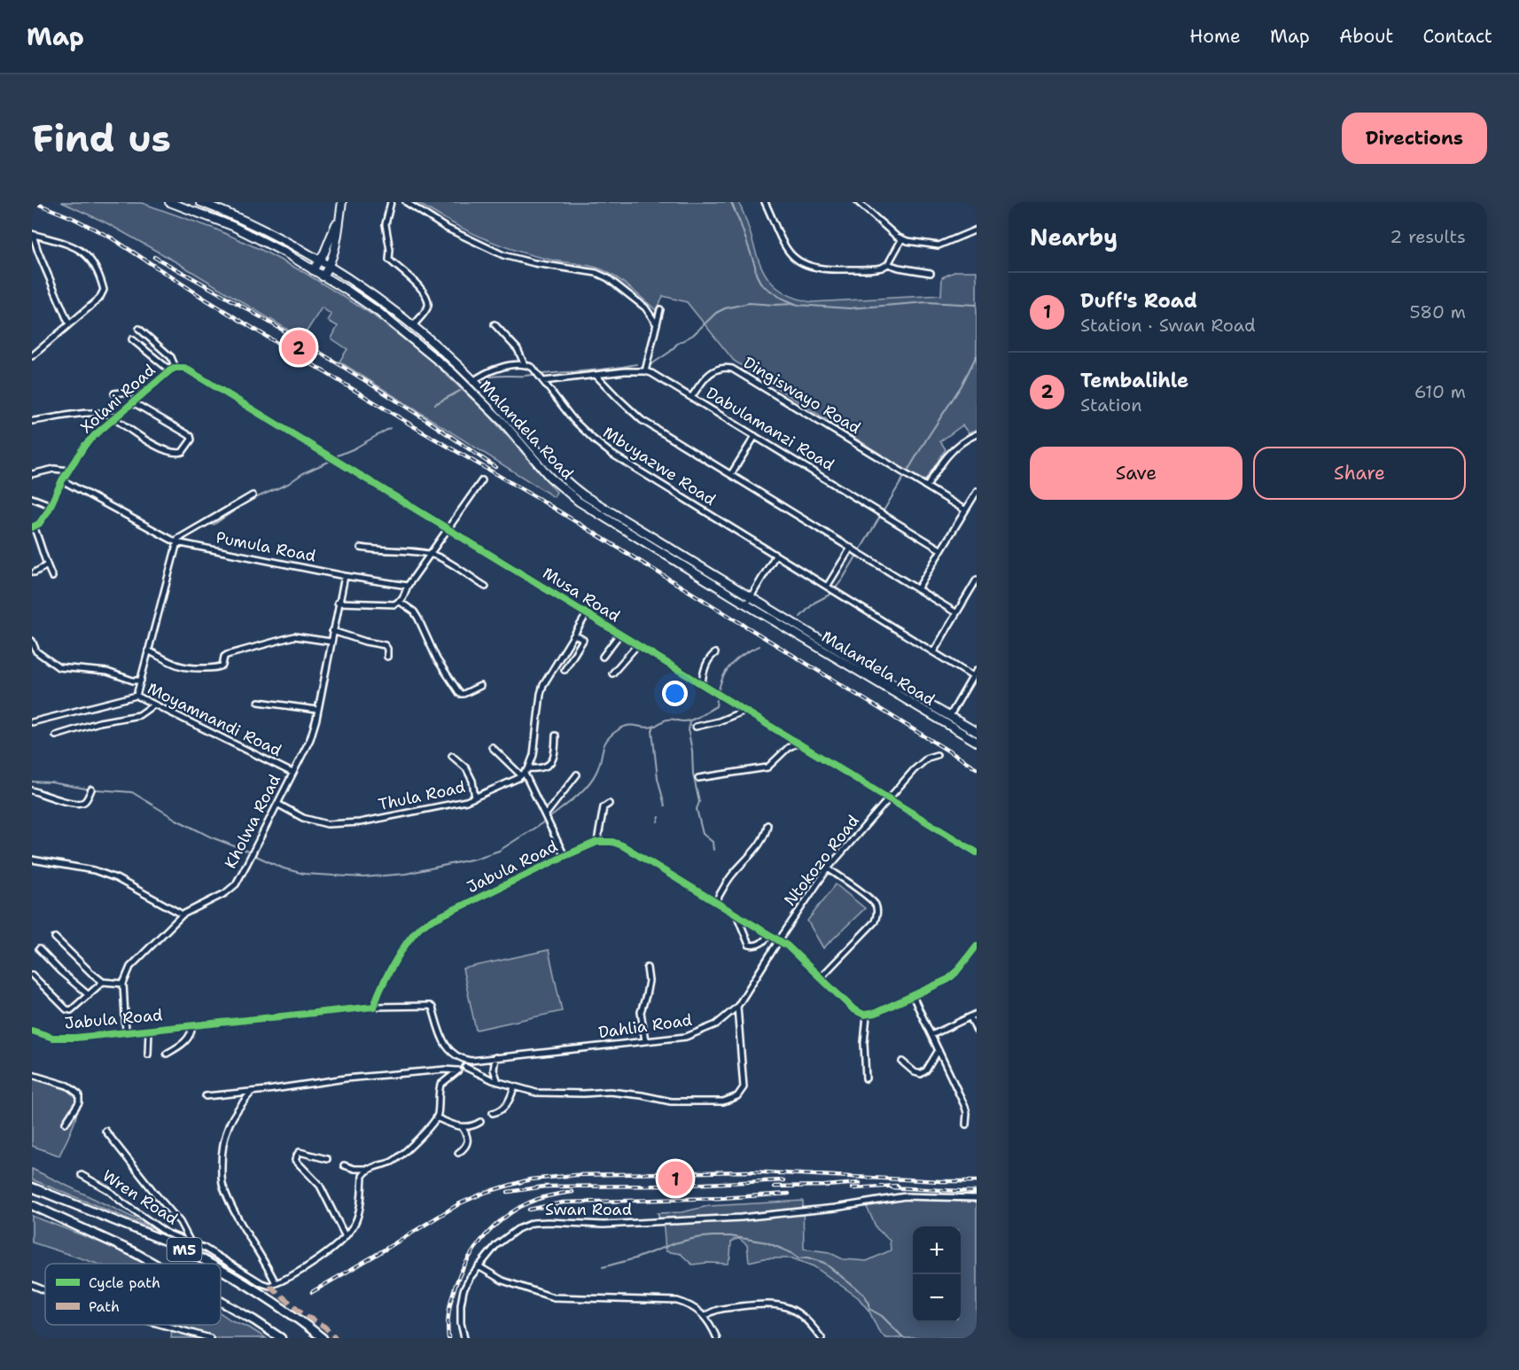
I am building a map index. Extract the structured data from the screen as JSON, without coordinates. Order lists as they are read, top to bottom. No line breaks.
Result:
{"streets":{"main road":["Malandela Road","M5"],"street":["Dingiswayo Road","Xolani Road","Dabulamanzi Road","Mbuyazwe Road","Pumula Road","Musa Road","Moyamnandi Road","Thula Road","Kholwa Road","Ntokozo Road","Jabula Road","Dahlia Road","Wren Road","Swan Road"]},"crossings":[["Dingiswayo Road","Dabulamanzi Road"],["Xolani Road","Pumula Road"],["Dabulamanzi Road","Mbuyazwe Road"],["Pumula Road","Kholwa Road"],["Musa Road","Thula Road"],["Musa Road","Ntokozo Road"],["Moyamnandi Road","Kholwa Road"],["Thula Road","Kholwa Road"],["Ntokozo Road","Jabula Road"],["Ntokozo Road","Dahlia Road"],["Jabula Road","Dahlia Road"]],"legend":["Cycle path","Path"],"page":{"header":"Map","nav":["Home","Map","About","Contact"],"buttons":["Directions",["Save","Share"]],"title":"Find us","heading":["Nearby","2 results"],"list":[{"mark":"1","name":"Duff's Road","note":"Station · Swan Road","value":"580 m"},{"mark":"2","name":"Tembalihle","note":"Station","value":"610 m"}],"pins":["2","1"],"map_buttons":["+","−"]}}
